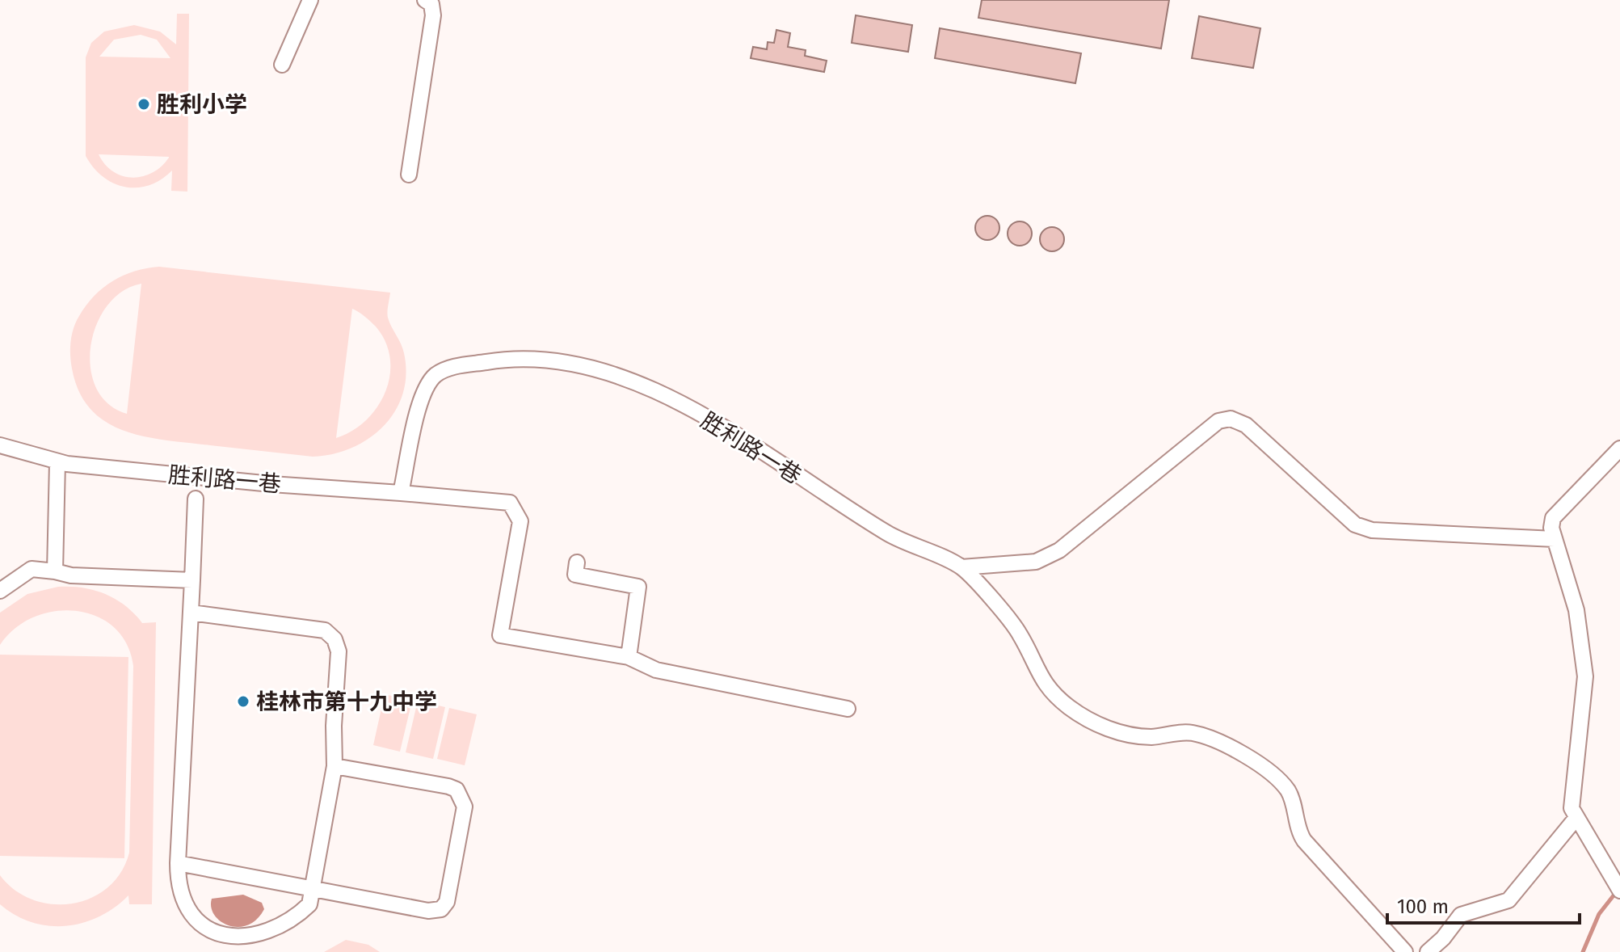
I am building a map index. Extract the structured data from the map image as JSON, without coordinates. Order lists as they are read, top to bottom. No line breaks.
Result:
{"streets":{"street":["胜利路一巷"]},"places":["胜利小学","桂林市第十九中学"],"scale_bar":"100 m"}
